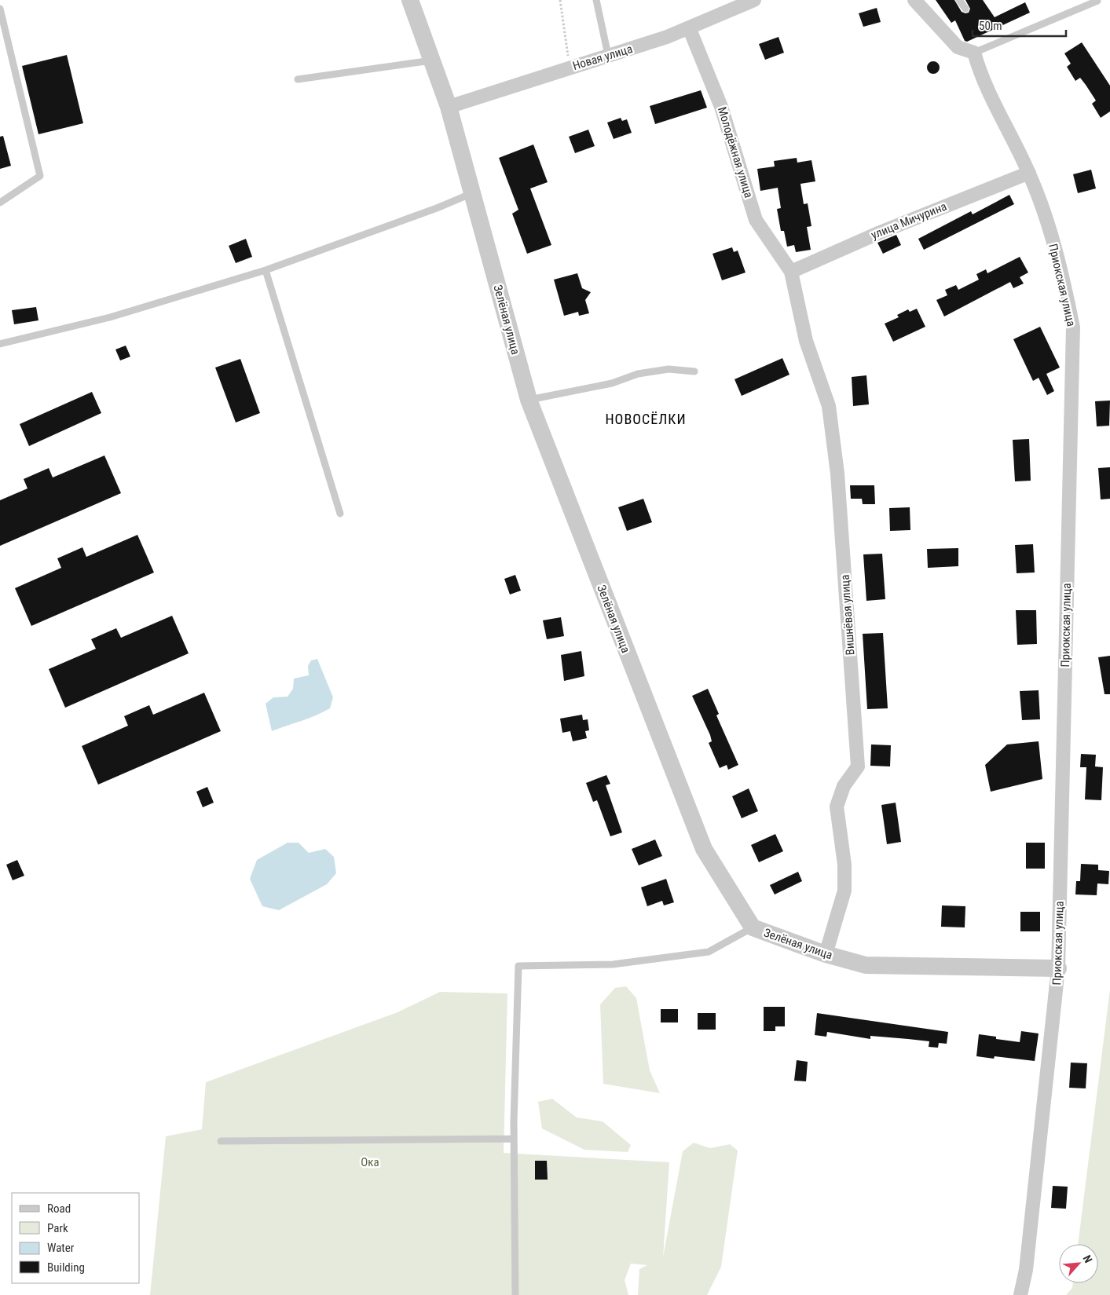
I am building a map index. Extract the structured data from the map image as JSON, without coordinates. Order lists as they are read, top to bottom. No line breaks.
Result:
{"streets":{"street":["Новая улица","Молодёжная улица","улица Мичурина","Приокская улица","Зелёная улица","Вишнёвая улица"]},"crossings":[["Новая улица","Молодёжная улица"],["Новая улица","Зелёная улица"],["Молодёжная улица","улица Мичурина"],["Молодёжная улица","Вишнёвая улица"],["улица Мичурина","Приокская улица"],["улица Мичурина","Вишнёвая улица"],["Приокская улица","Зелёная улица"],["Зелёная улица","Вишнёвая улица"]],"districts":["НОВОСЁЛКИ"],"parks":["Ока"],"legend":["Road","Park","Water","Building"],"scale_bar":"50 m","north":"top right"}
